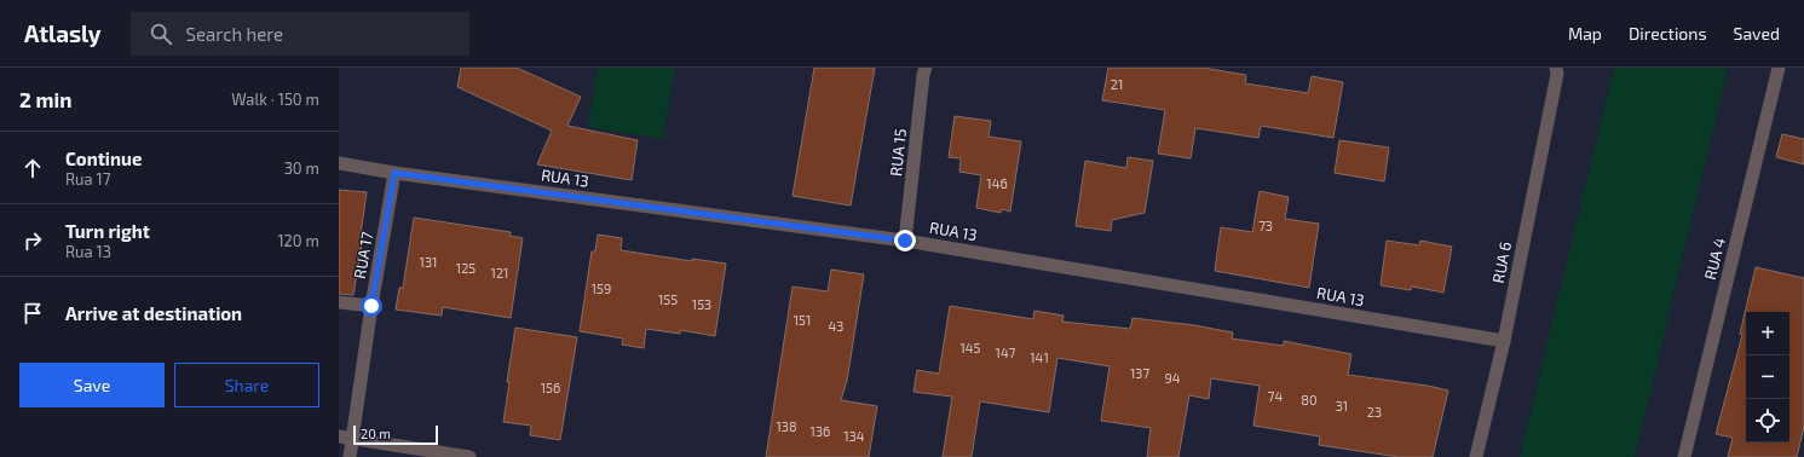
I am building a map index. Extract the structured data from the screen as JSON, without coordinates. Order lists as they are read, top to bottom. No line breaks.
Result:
{"streets":{"street":["RUA 15","RUA 13","RUA 17","RUA 4","RUA 6"]},"crossings":[["RUA 15","RUA 13"],["RUA 13","RUA 17"],["RUA 13","RUA 6"]],"house_numbers":["21","146","73","131","125","121","159","155","153","151","43","145","147","141","137","94","156","74","80","31","23","138","136","134"],"scale_bar":"20 m","page":{"header":"Atlasly","search":"Search here","nav":["Map","Directions","Saved"],"heading":["2 min","Walk · 150 m"],"list":[["Continue","Rua 17","30 m"],["Turn right","Rua 13","120 m"],"Arrive at destination"],"map_buttons":["+","−"],"buttons":["Save","Share"],"scale":"20 m"}}
